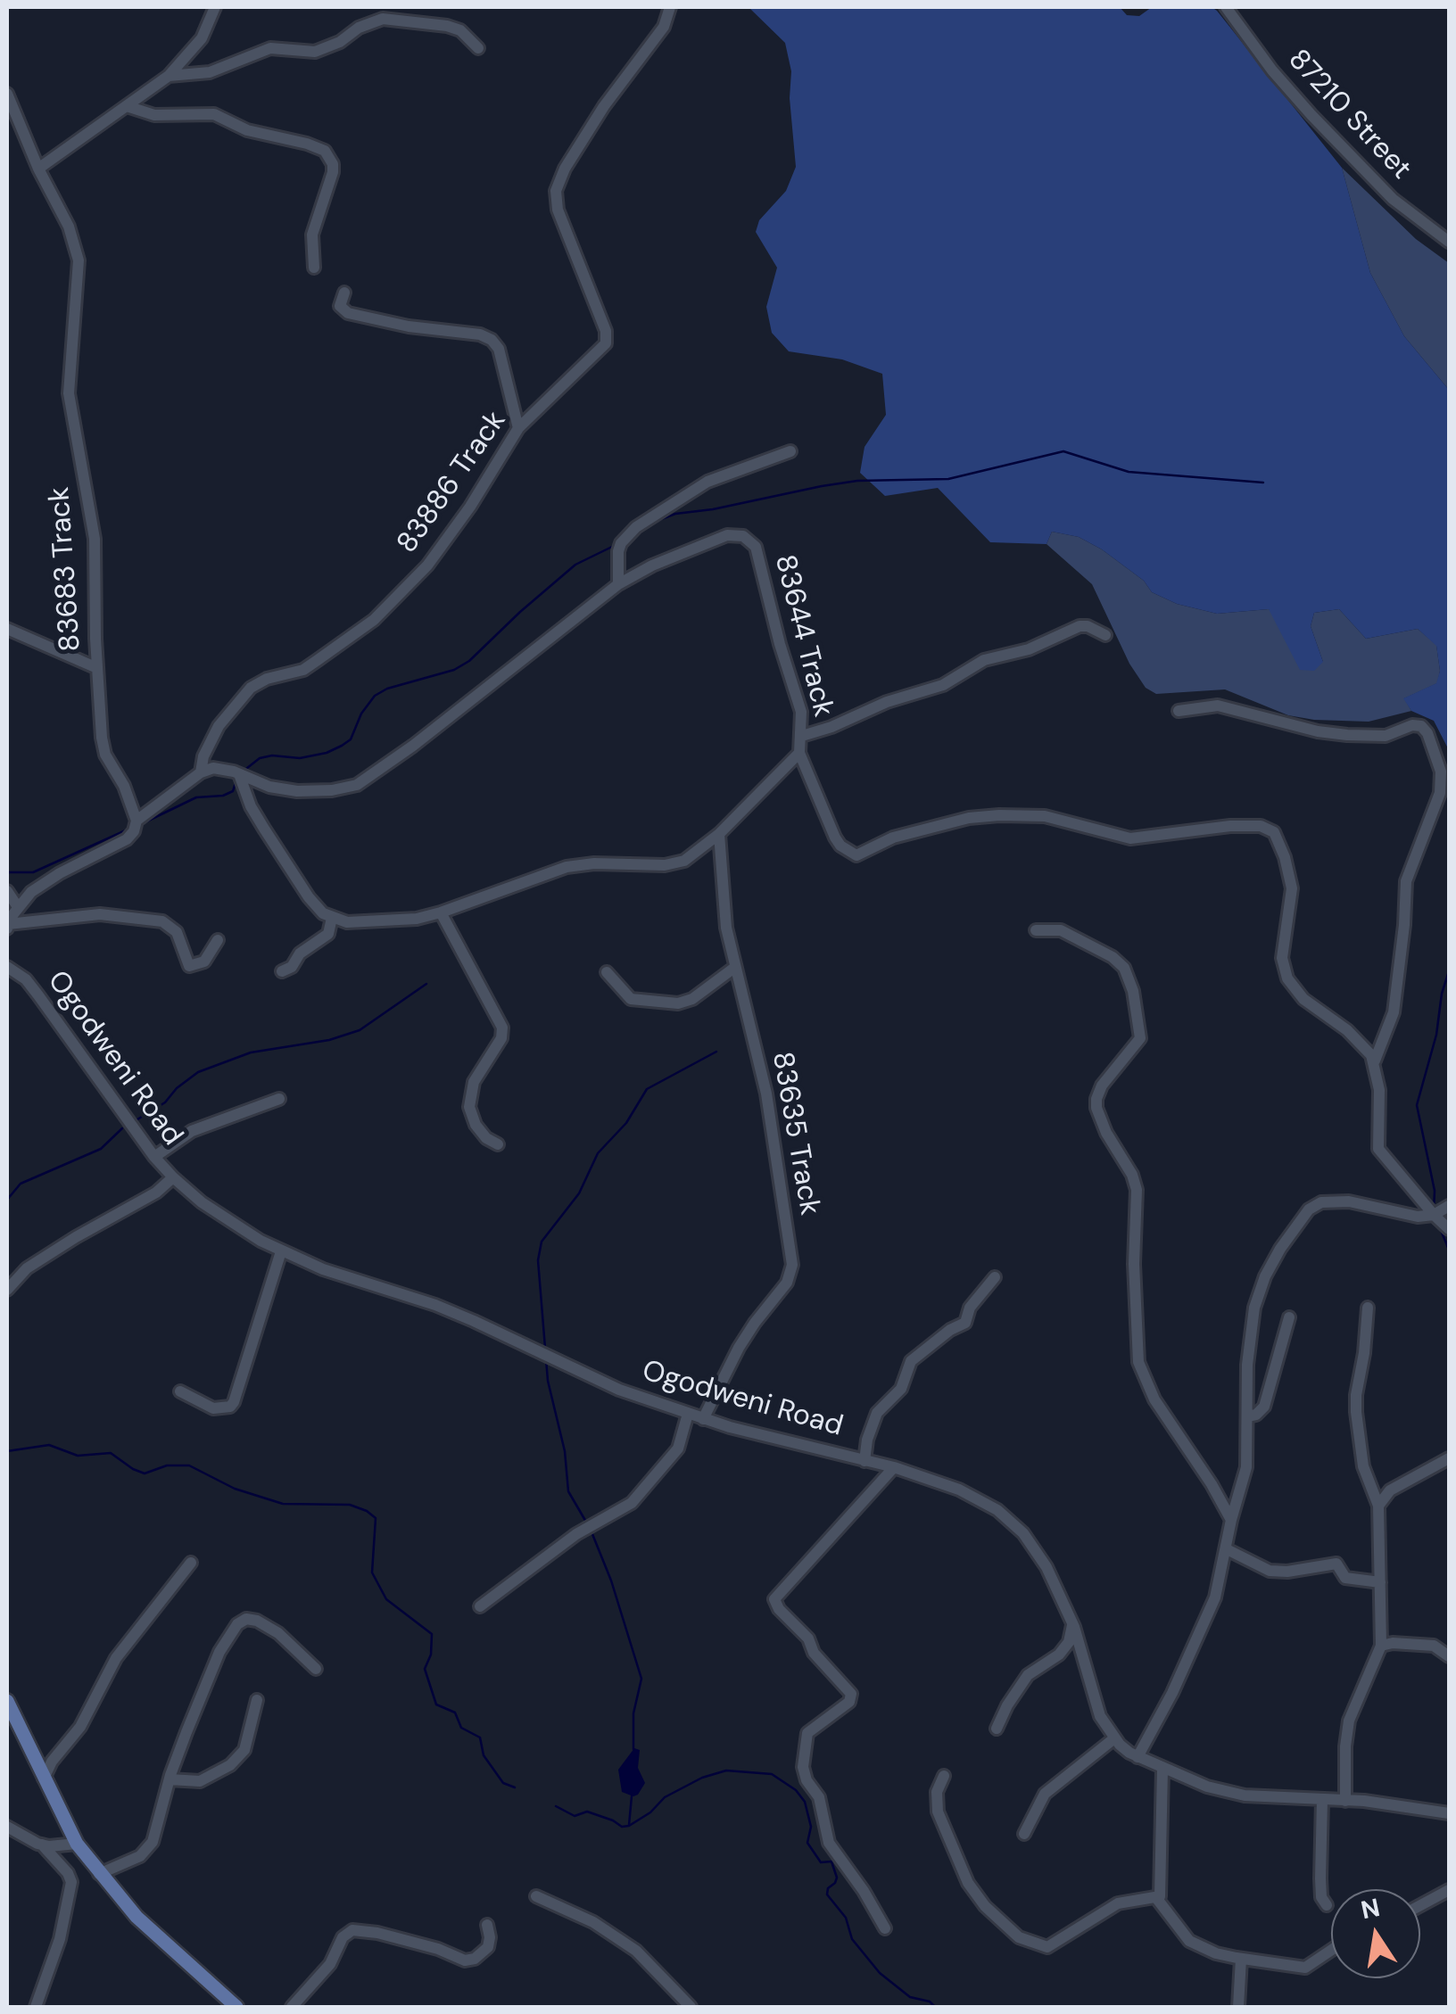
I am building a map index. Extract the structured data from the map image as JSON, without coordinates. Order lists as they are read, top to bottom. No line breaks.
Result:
{"streets":{"street":["87210 Street","83886 Track","83683 Track","83644 Track","Ogodweni Road","83635 Track"]},"crossings":[["83886 Track","83644 Track"],["83644 Track","83635 Track"],["Ogodweni Road","83635 Track"]],"north":"top"}
